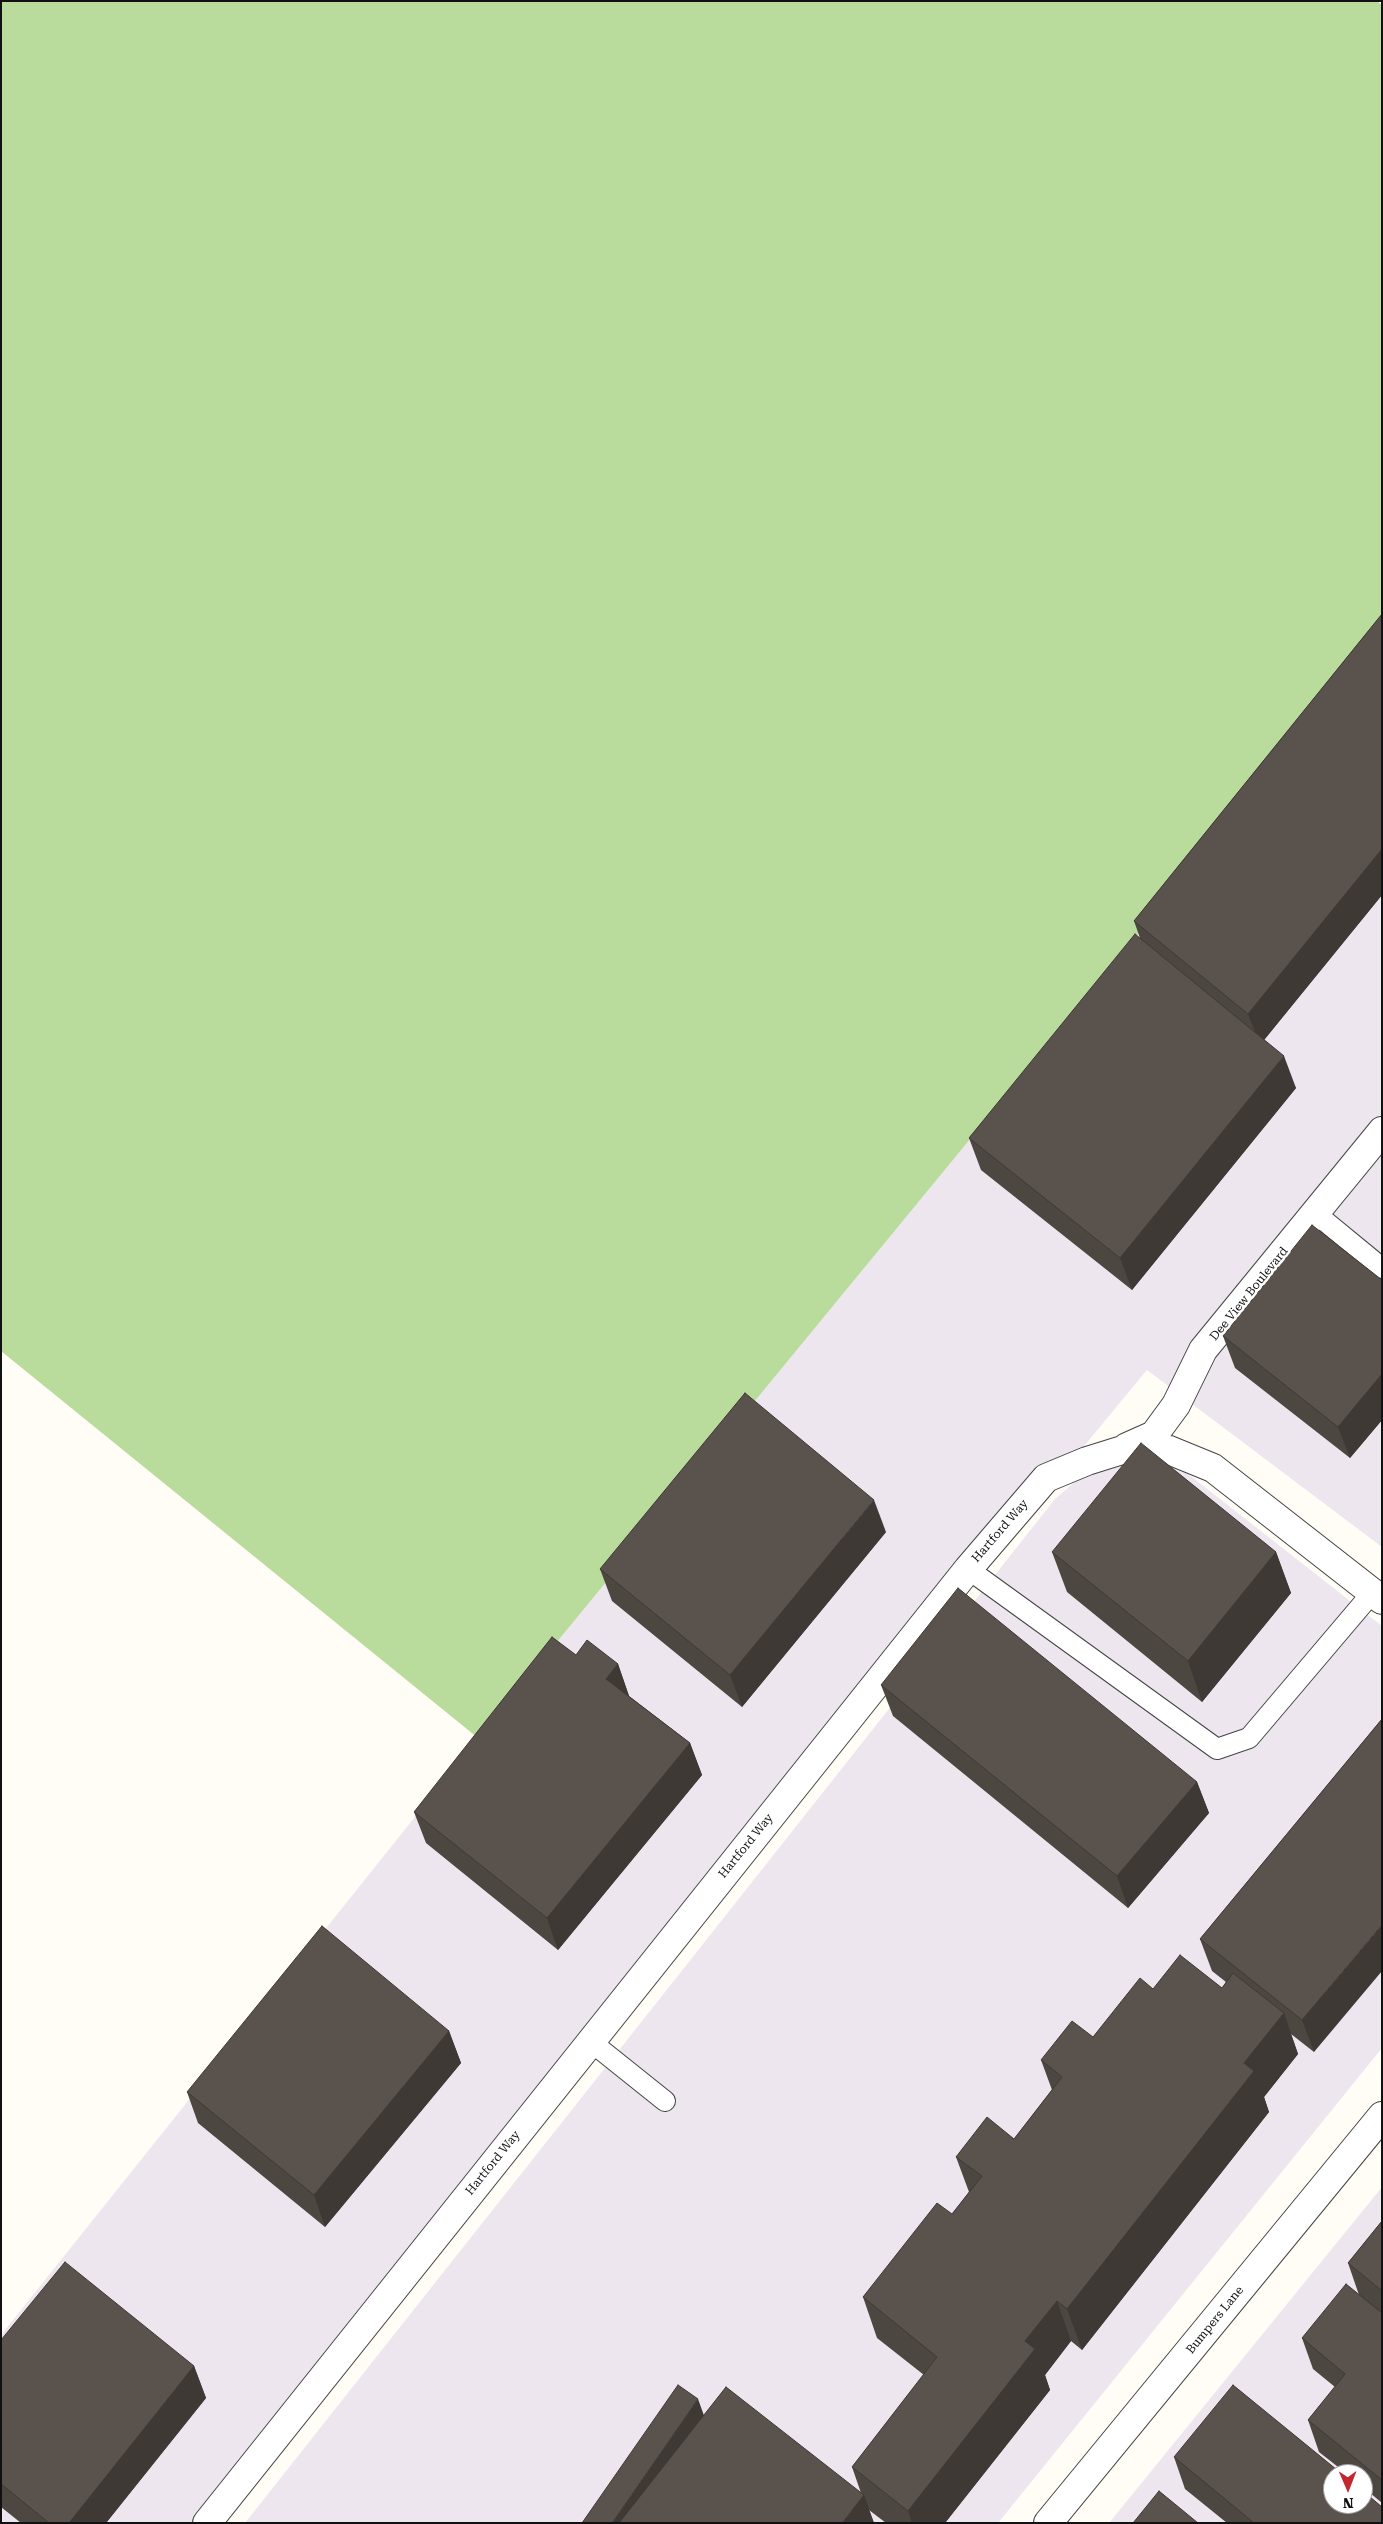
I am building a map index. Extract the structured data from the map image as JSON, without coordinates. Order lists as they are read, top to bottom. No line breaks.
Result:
{"streets":{"street":["Dee View Boulevard","Hartford Way","Bumpers Lane"]},"crossings":[["Dee View Boulevard","Hartford Way"]],"north":"bottom"}
